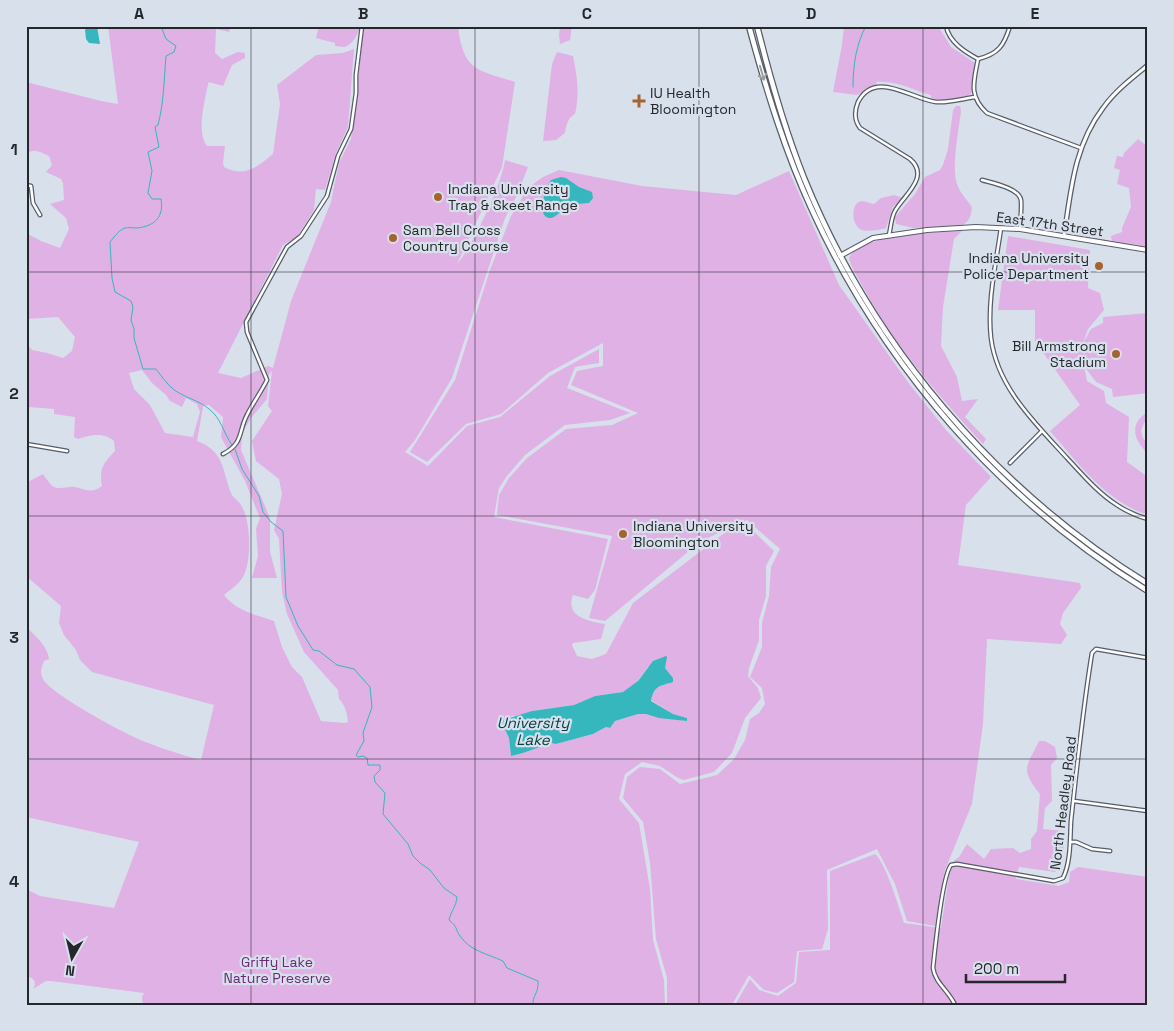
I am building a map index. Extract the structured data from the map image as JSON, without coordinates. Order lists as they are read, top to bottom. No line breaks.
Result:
{"streets":{"main road":["East 17th Street"],"street":["North Headley Road"]},"water":["University Lake"],"parks":["Griffy Lake Nature Preserve"],"places":{"health":["IU Health Bloomington"],"other":["Indiana University Trap & Skeet Range","Sam Bell Cross Country Course","Indiana University Police Department","Bill Armstrong Stadium","Indiana University Bloomington"]},"scale_bar":"200 m","north":"bottom","grid":{"columns":["A","B","C","D","E"],"rows":["1","2","3","4"]}}
